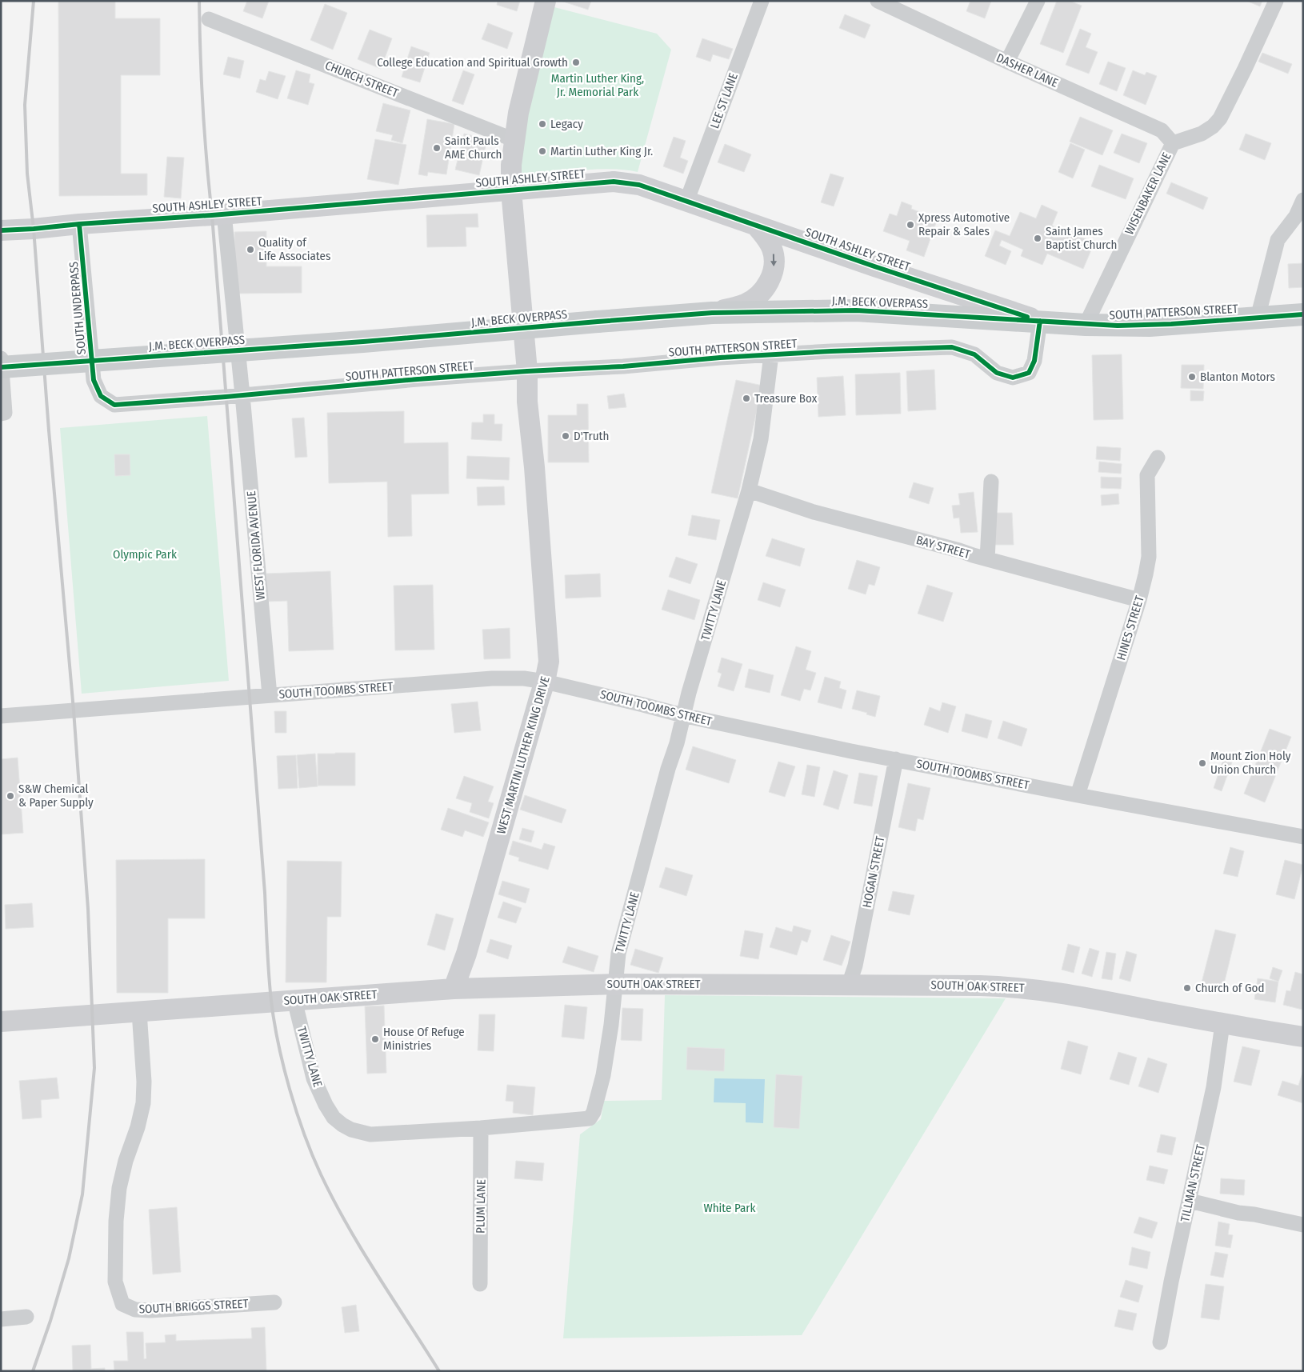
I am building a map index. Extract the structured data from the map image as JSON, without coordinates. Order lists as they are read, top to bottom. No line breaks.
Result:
{"streets":{"main road":["J.M. BECK OVERPASS","SOUTH PATTERSON STREET"],"street":["DASHER LANE","CHURCH STREET","LEE ST LANE","SOUTH ASHLEY STREET","WISENBAKER LANE","SOUTH UNDERPASS","WEST FLORIDA AVENUE","BAY STREET","TWITTY LANE","HINES STREET","SOUTH TOOMBS STREET","WEST MARTIN LUTHER KING DRIVE","HOGAN STREET","SOUTH OAK STREET","TILLMAN STREET","PLUM LANE","SOUTH BRIGGS STREET"]},"crossings":[["DASHER LANE","WISENBAKER LANE"],["CHURCH STREET","WEST MARTIN LUTHER KING DRIVE"],["LEE ST LANE","SOUTH ASHLEY STREET"],["SOUTH ASHLEY STREET","J.M. BECK OVERPASS"],["SOUTH ASHLEY STREET","SOUTH UNDERPASS"],["SOUTH ASHLEY STREET","SOUTH PATTERSON STREET"],["SOUTH ASHLEY STREET","WEST FLORIDA AVENUE"],["SOUTH ASHLEY STREET","WEST MARTIN LUTHER KING DRIVE"],["WISENBAKER LANE","SOUTH PATTERSON STREET"],["J.M. BECK OVERPASS","SOUTH PATTERSON STREET"],["SOUTH UNDERPASS","SOUTH PATTERSON STREET"],["SOUTH PATTERSON STREET","WEST FLORIDA AVENUE"],["SOUTH PATTERSON STREET","TWITTY LANE"],["SOUTH PATTERSON STREET","WEST MARTIN LUTHER KING DRIVE"],["WEST FLORIDA AVENUE","SOUTH TOOMBS STREET"],["BAY STREET","TWITTY LANE"],["BAY STREET","HINES STREET"],["TWITTY LANE","SOUTH TOOMBS STREET"],["TWITTY LANE","SOUTH OAK STREET"],["TWITTY LANE","PLUM LANE"],["HINES STREET","SOUTH TOOMBS STREET"],["SOUTH TOOMBS STREET","WEST MARTIN LUTHER KING DRIVE"],["SOUTH TOOMBS STREET","HOGAN STREET"],["WEST MARTIN LUTHER KING DRIVE","SOUTH OAK STREET"],["HOGAN STREET","SOUTH OAK STREET"],["SOUTH OAK STREET","TILLMAN STREET"],["SOUTH OAK STREET","SOUTH BRIGGS STREET"]],"parks":["Martin Luther King, Jr. Memorial Park","Olympic Park","White Park"],"places":["College Education and Spiritual Growth","Legacy","Saint Pauls AME Church","Martin Luther King Jr.","Xpress Automotive Repair & Sales","Saint James Baptist Church","Quality of Life Associates","Blanton Motors","Treasure Box","D'Truth","Mount Zion Holy Union Church","S&W Chemical & Paper Supply","Church of God","House Of Refuge Ministries"]}
